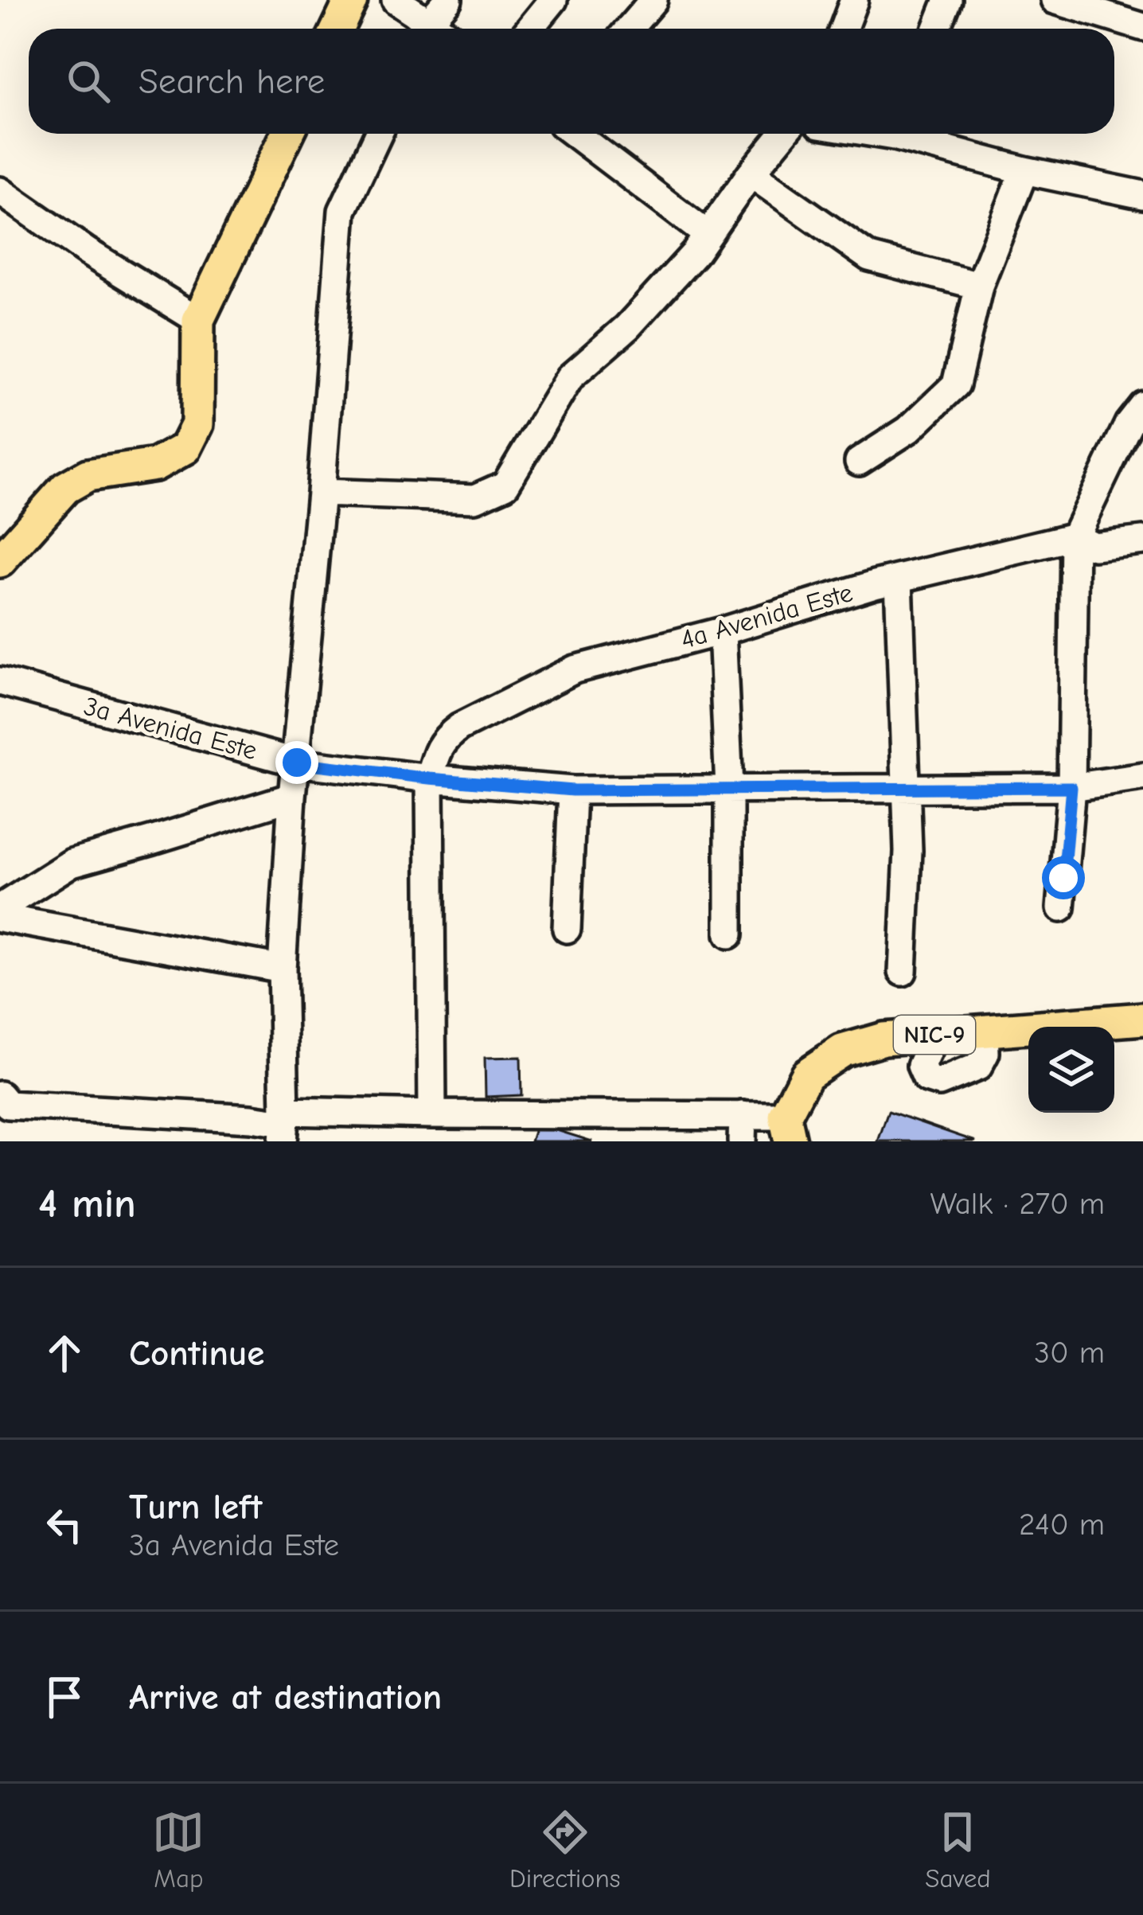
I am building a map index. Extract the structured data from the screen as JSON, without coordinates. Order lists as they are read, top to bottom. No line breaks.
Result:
{"streets":{"main road":["NIC-9"],"street":["4a Avenida Este","3a Avenida Este"]},"crossings":[["4a Avenida Este","3a Avenida Este"]],"page":{"search":"Search here","heading":["4 min","Walk · 270 m"],"list":[["Continue","30 m"],["Turn left","3a Avenida Este","240 m"],"Arrive at destination"],"nav":["Map","Directions","Saved"]}}
